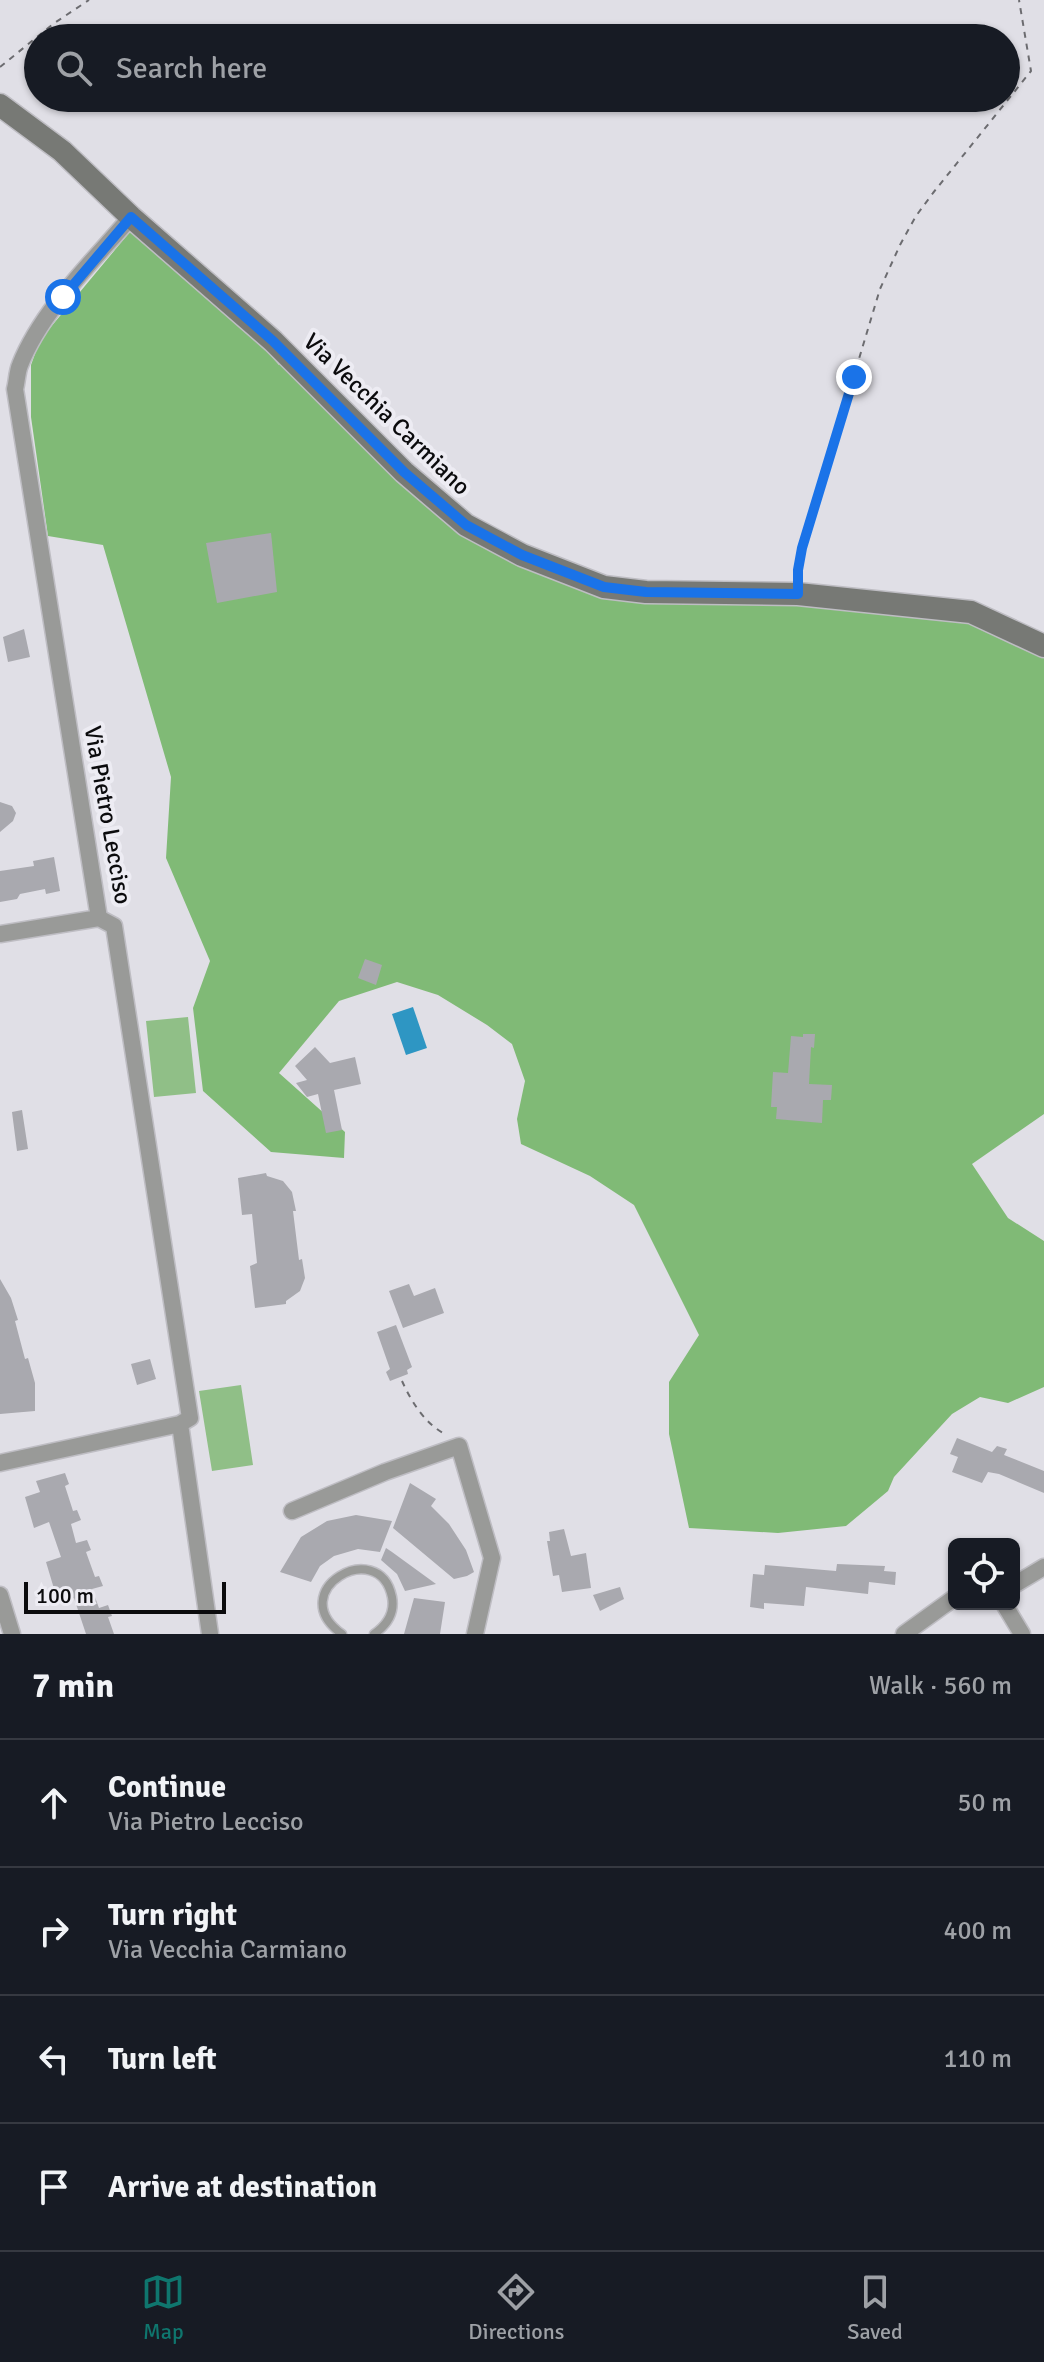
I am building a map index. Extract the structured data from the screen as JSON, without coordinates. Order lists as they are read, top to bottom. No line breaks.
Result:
{"streets":{"street":["Via Vecchia Carmiano","Via Pietro Lecciso"]},"crossings":[["Via Vecchia Carmiano","Via Pietro Lecciso"]],"scale_bar":"100 m","page":{"search":"Search here","scale":"100 m","heading":["7 min","Walk · 560 m"],"list":[["Continue","Via Pietro Lecciso","50 m"],["Turn right","Via Vecchia Carmiano","400 m"],["Turn left","110 m"],"Arrive at destination"],"nav":["Map","Directions","Saved"]}}
